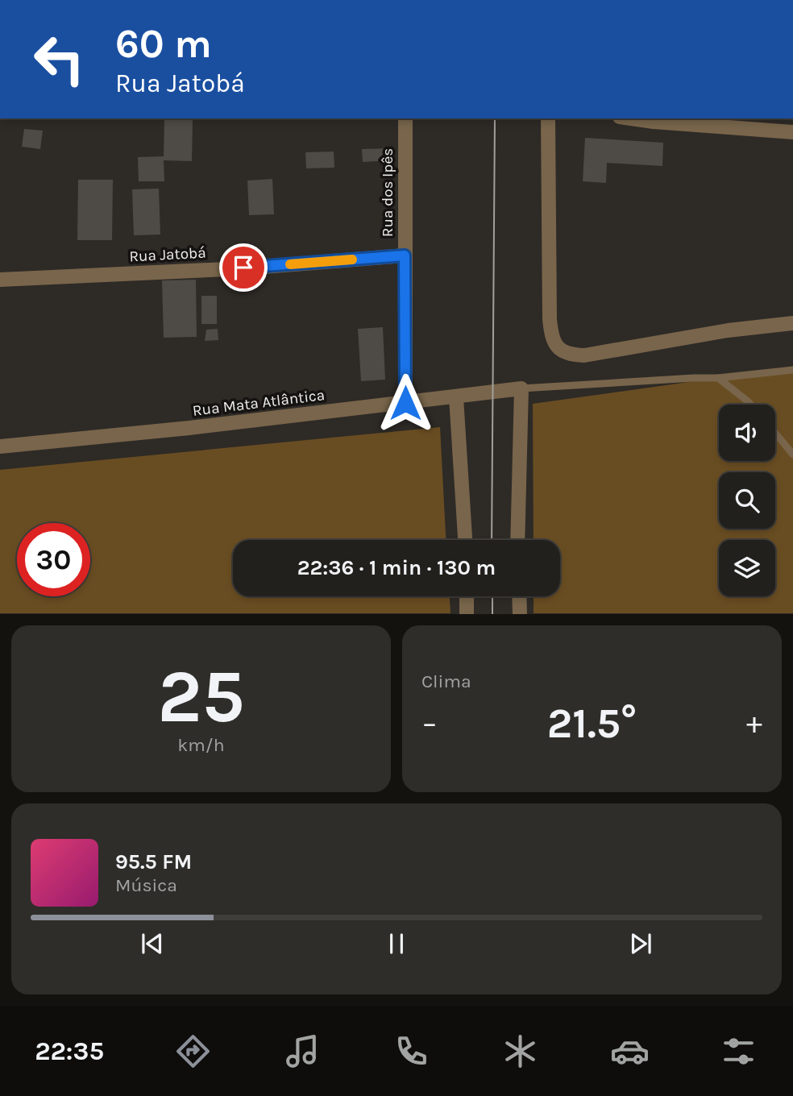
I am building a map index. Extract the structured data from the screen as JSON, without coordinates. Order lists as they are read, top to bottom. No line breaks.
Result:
{"streets":{"street":["Rua dos Ipês","Rua Jatobá","Rua Mata Atlântica"]},"crossings":[["Rua dos Ipês","Rua Jatobá"],["Rua dos Ipês","Rua Mata Atlântica"]],"page":{"turn":["60 m","Rua Jatobá"],"limit":"30","trip":"22:36 · 1 min · 130 m","tile":[["25","km/h"],"Clima"],"heat":["−","21.5°","+"],"song":["95.5 FM","Música"],"tabs":"22:35"}}
